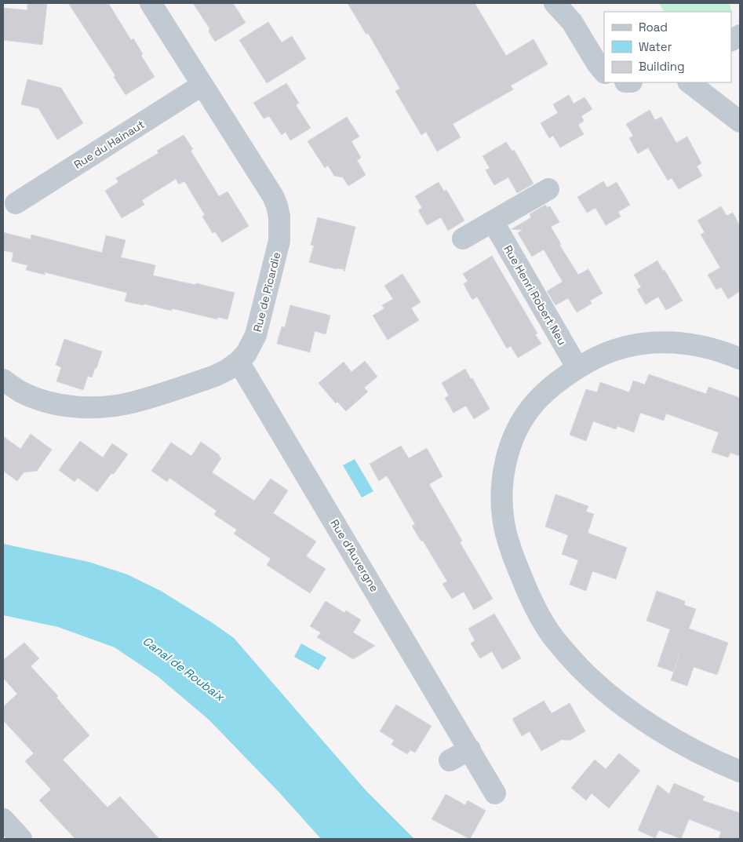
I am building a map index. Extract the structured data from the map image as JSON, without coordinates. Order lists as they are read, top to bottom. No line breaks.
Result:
{"streets":{"street":["Rue du Hainaut","Rue de Picardie","Rue Henri Robert Neu","Rue d'Auvergne"]},"crossings":[["Rue du Hainaut","Rue de Picardie"],["Rue de Picardie","Rue d'Auvergne"]],"water":["Canal de Roubaix"],"legend":["Road","Water","Building"]}
